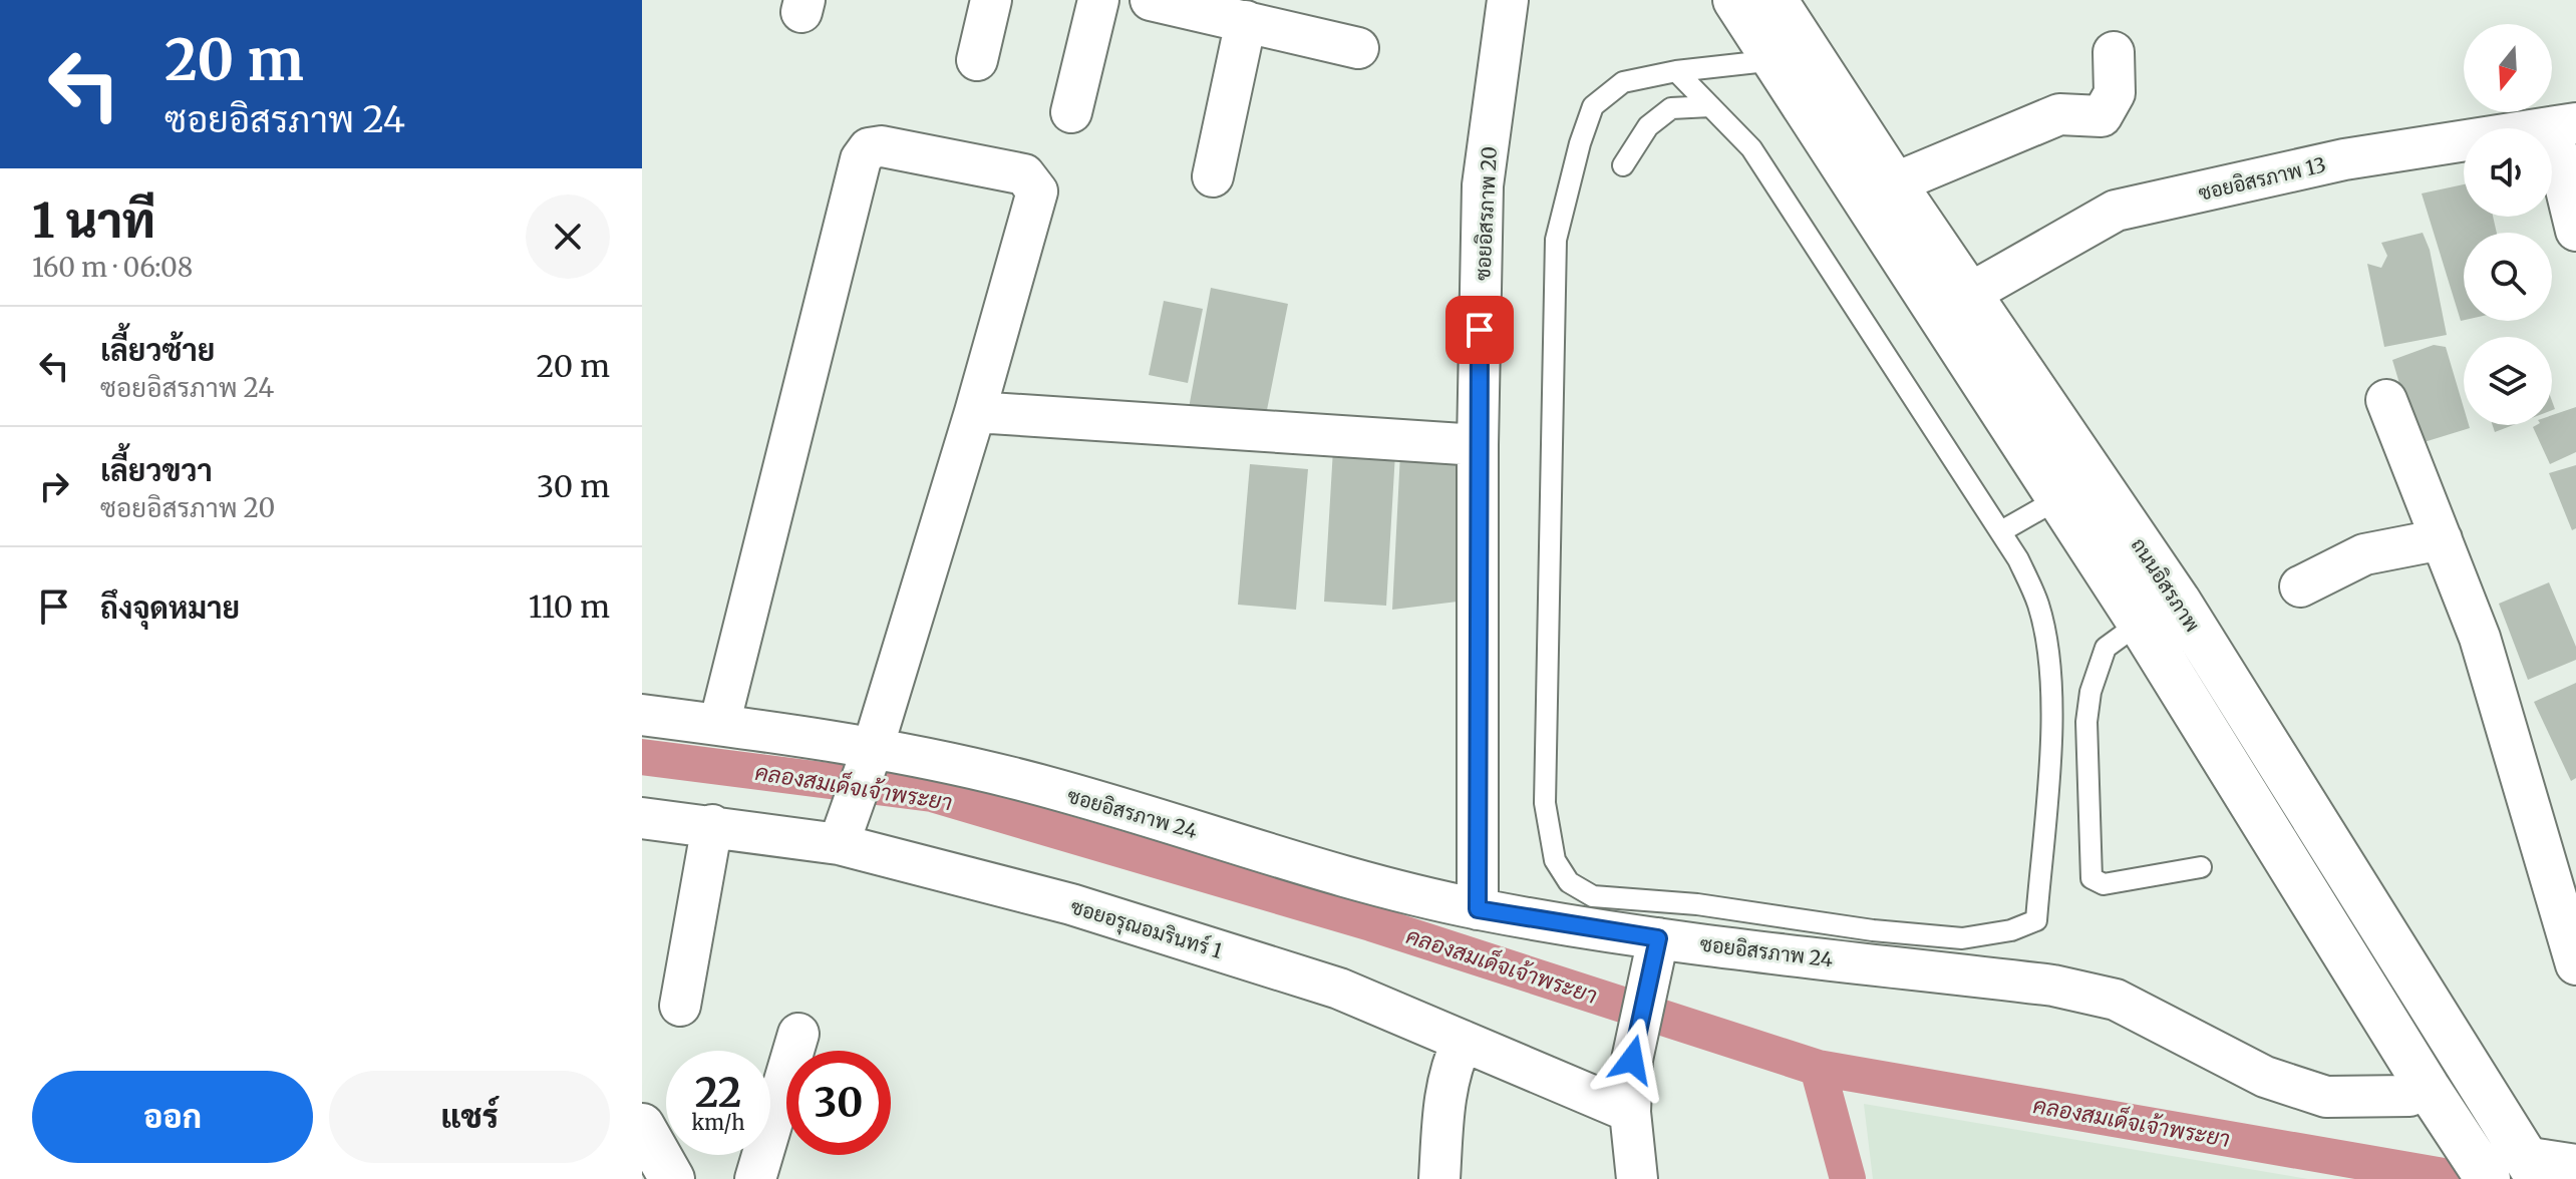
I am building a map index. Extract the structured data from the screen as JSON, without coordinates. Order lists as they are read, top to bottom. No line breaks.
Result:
{"streets":{"main road":["ถนนอิสรภาพ"],"street":["ซอยอิสรภาพ 13","ซอยอิสรภาพ 20","ซอยอิสรภาพ 24","ซอยอรุณอมรินทร์ 1"]},"crossings":[["ซอยอิสรภาพ 13","ถนนอิสรภาพ"],["ซอยอิสรภาพ 20","ซอยอิสรภาพ 24"]],"water":["คลองสมเด็จเจ้าพระยา"],"north":"bottom","page":{"turn":["20 m","ซอยอิสรภาพ 24"],"heading":["1 นาที","160 m · 06:08"],"list":[{"name":"เลี้ยวซ้าย","note":"ซอยอิสรภาพ 24","value":"20 m"},{"name":"เลี้ยวขวา","note":"ซอยอิสรภาพ 20","value":"30 m"},{"name":"ถึงจุดหมาย","value":"110 m"}],"speed":"22 km/h","limit":"30","buttons":["ออก","แชร์"]}}
